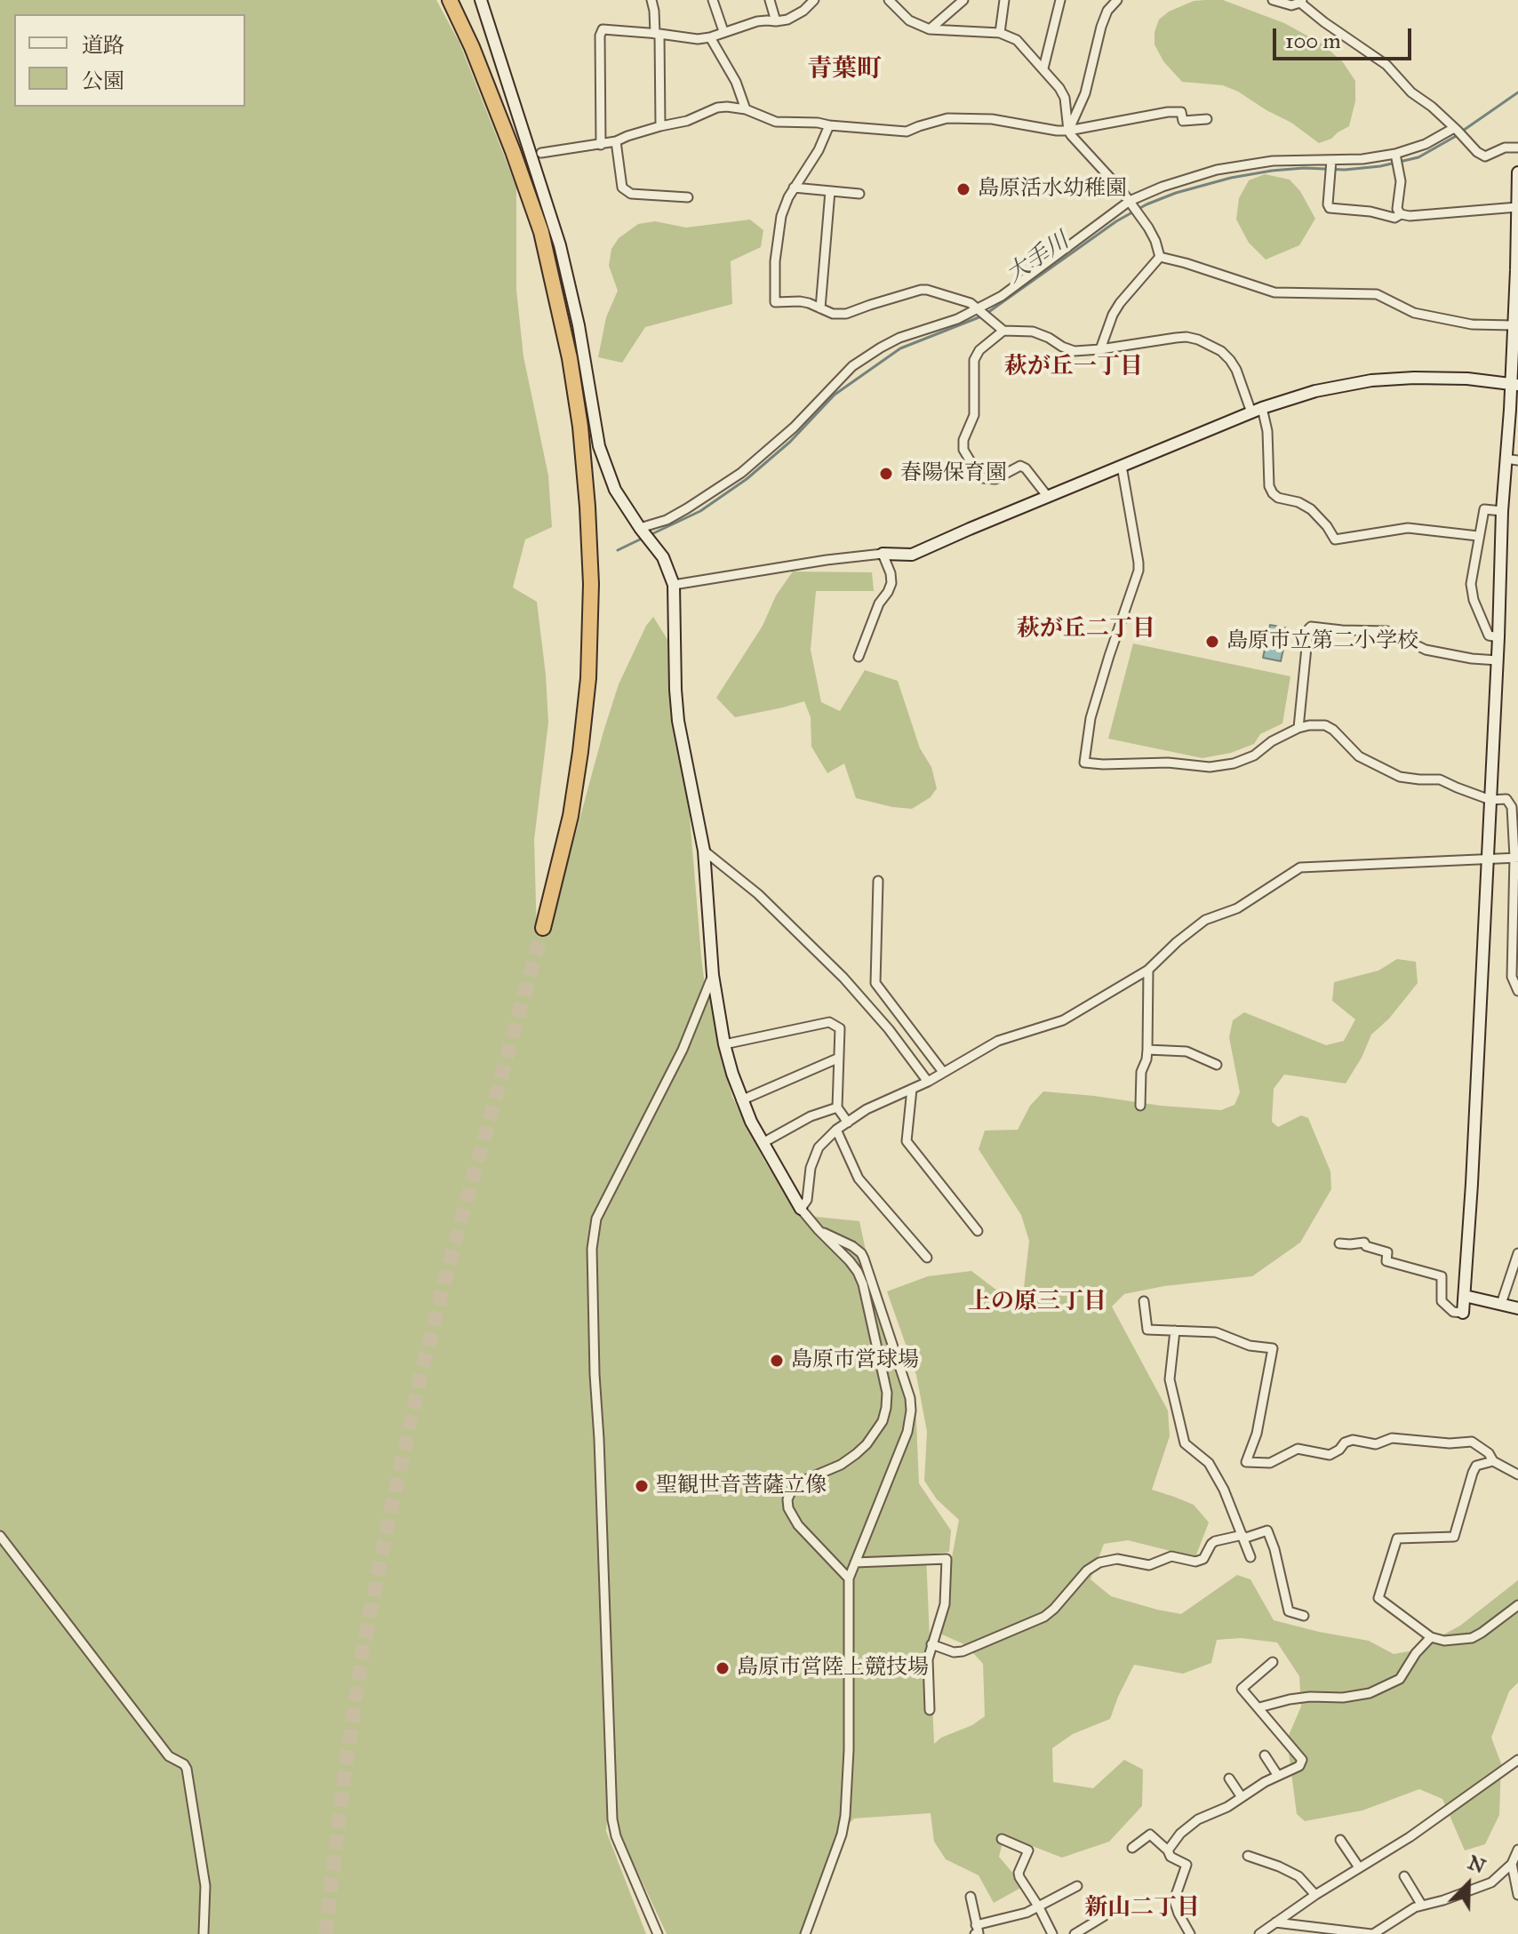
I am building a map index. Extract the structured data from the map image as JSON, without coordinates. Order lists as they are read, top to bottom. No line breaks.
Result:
{"districts":["青葉町","萩が丘一丁目","萩が丘二丁目","上の原三丁目","新山二丁目"],"water":["大手川"],"places":["島原活水幼稚園","春陽保育園","島原市立第二小学校","島原市営球場","聖観世音菩薩立像","島原市営陸上競技場"],"legend":["道路","公園"],"scale_bar":"100 m","north":"top right"}
